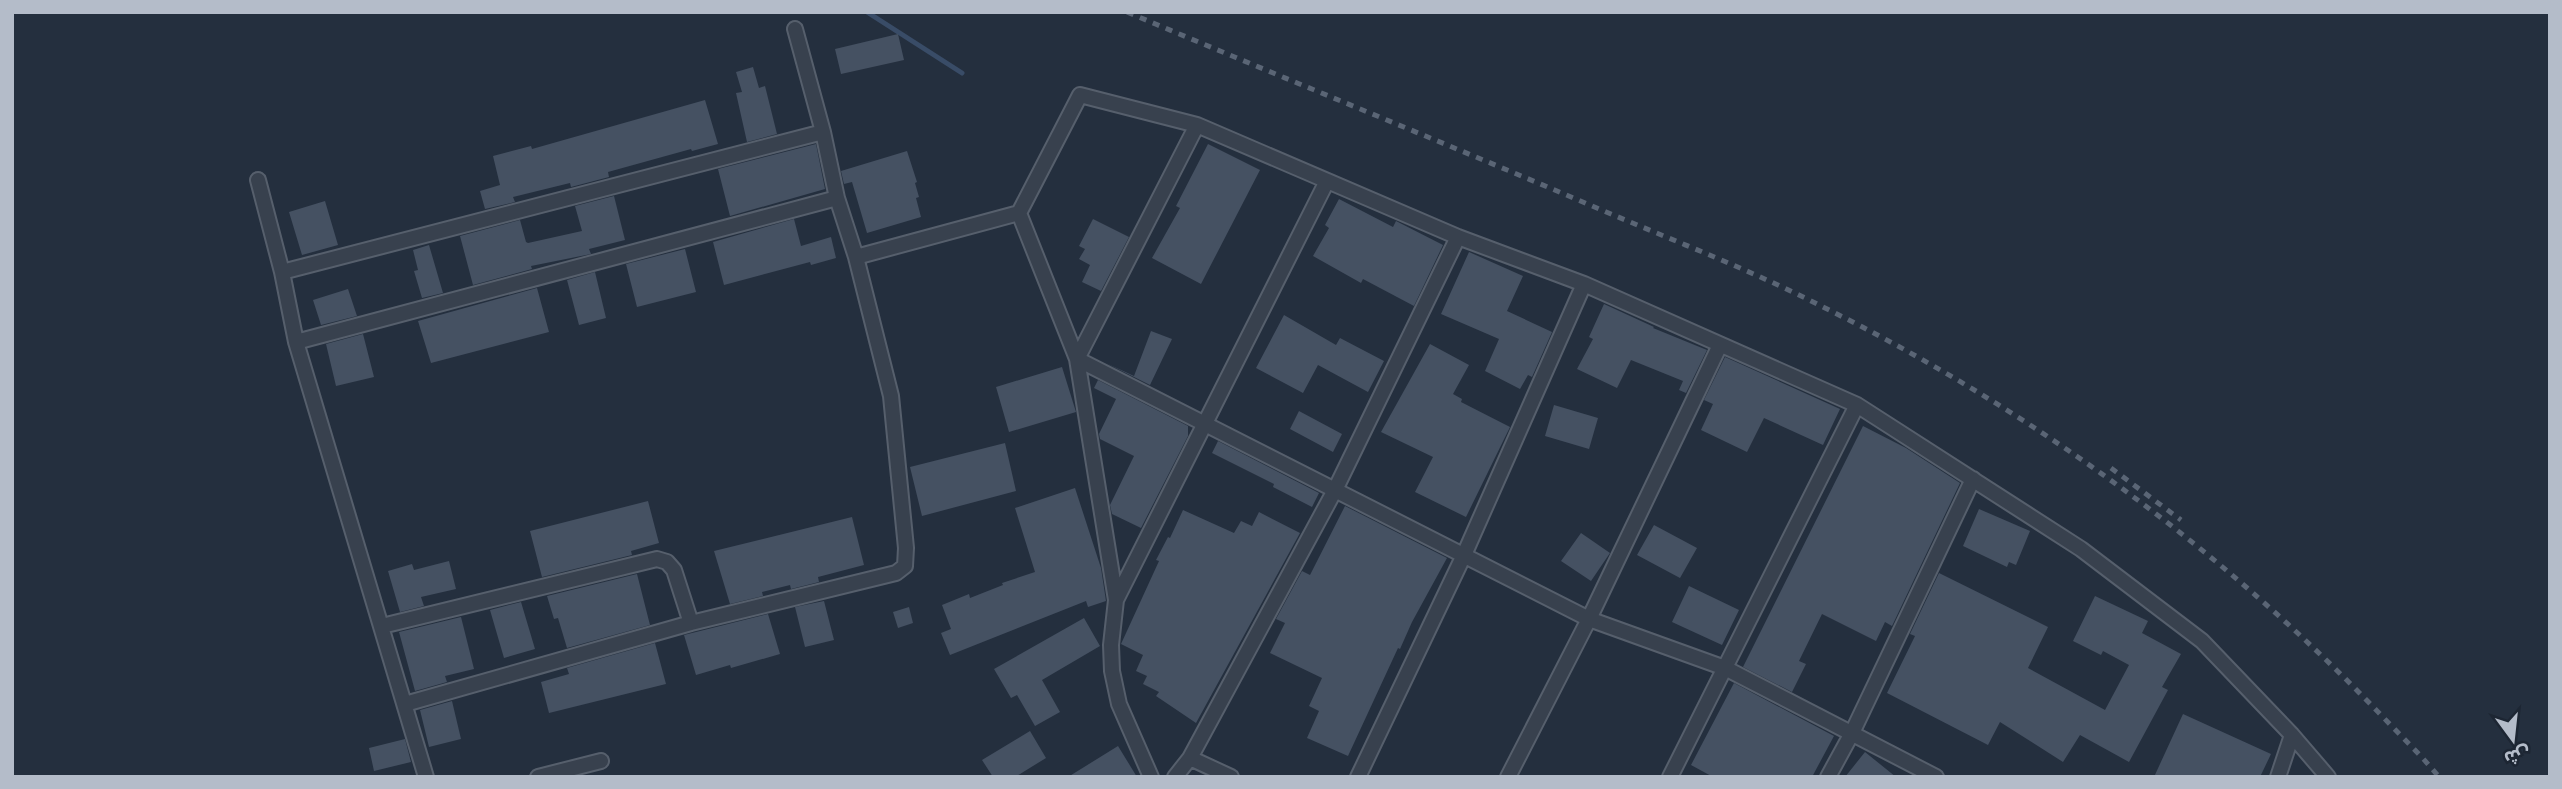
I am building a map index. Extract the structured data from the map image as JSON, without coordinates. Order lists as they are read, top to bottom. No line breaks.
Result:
{"north":"bottom"}
